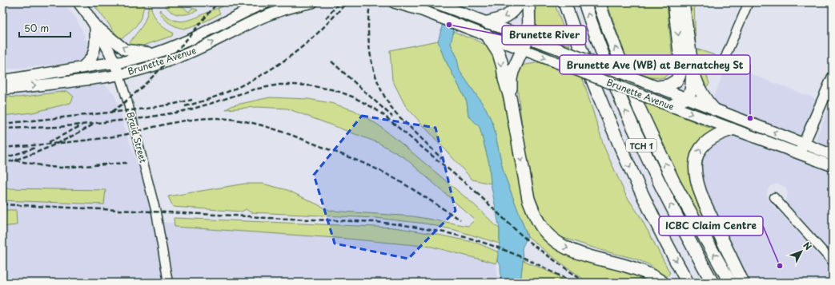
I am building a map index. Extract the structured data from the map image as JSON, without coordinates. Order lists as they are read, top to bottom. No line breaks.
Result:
{"streets":{"highway":["TCH 1"],"main road":["Brunette Avenue","Braid Street"]},"crossings":[["Brunette Avenue","Braid Street"]],"places":["Brunette River","Brunette Ave (WB) at Bernatchey St","ICBC Claim Centre"],"scale_bar":"50 m","north":"top right"}
